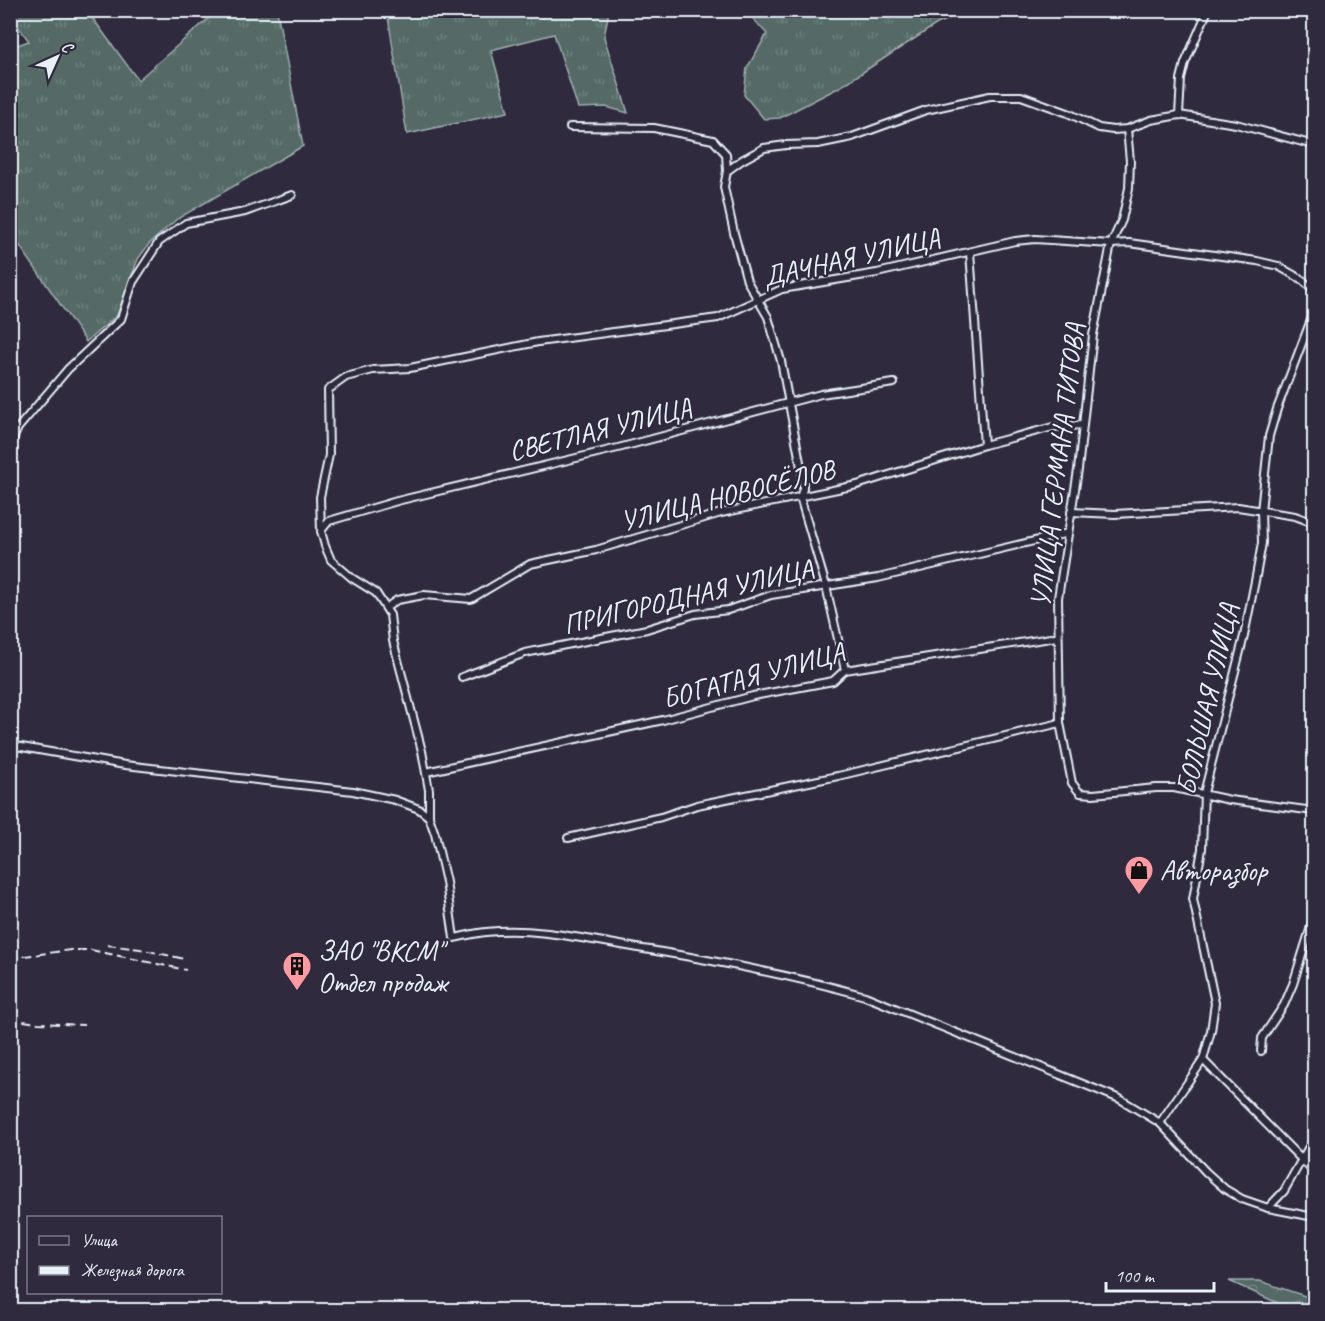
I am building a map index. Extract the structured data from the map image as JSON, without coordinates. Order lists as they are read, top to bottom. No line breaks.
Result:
{"streets":{"street":["ДАЧНАЯ УЛИЦА","СВЕТЛАЯ УЛИЦА","УЛИЦА ГЕРМАНА ТИТОВА","УЛИЦА НОВОСЁЛОВ","ПРИГОРОДНАЯ УЛИЦА","БОГАТАЯ УЛИЦА","БОЛЬШАЯ УЛИЦА"]},"crossings":[["ДАЧНАЯ УЛИЦА","СВЕТЛАЯ УЛИЦА"],["ДАЧНАЯ УЛИЦА","УЛИЦА ГЕРМАНА ТИТОВА"],["УЛИЦА ГЕРМАНА ТИТОВА","УЛИЦА НОВОСЁЛОВ"],["УЛИЦА ГЕРМАНА ТИТОВА","ПРИГОРОДНАЯ УЛИЦА"],["УЛИЦА ГЕРМАНА ТИТОВА","БОГАТАЯ УЛИЦА"],["УЛИЦА ГЕРМАНА ТИТОВА","БОЛЬШАЯ УЛИЦА"]],"places":{"shop":["Авторазбор"],"building":["ЗАО \"ВКСМ\" Отдел продаж"]},"legend":["Улица","Железная дорога"],"scale_bar":"100 m","north":"top right"}
